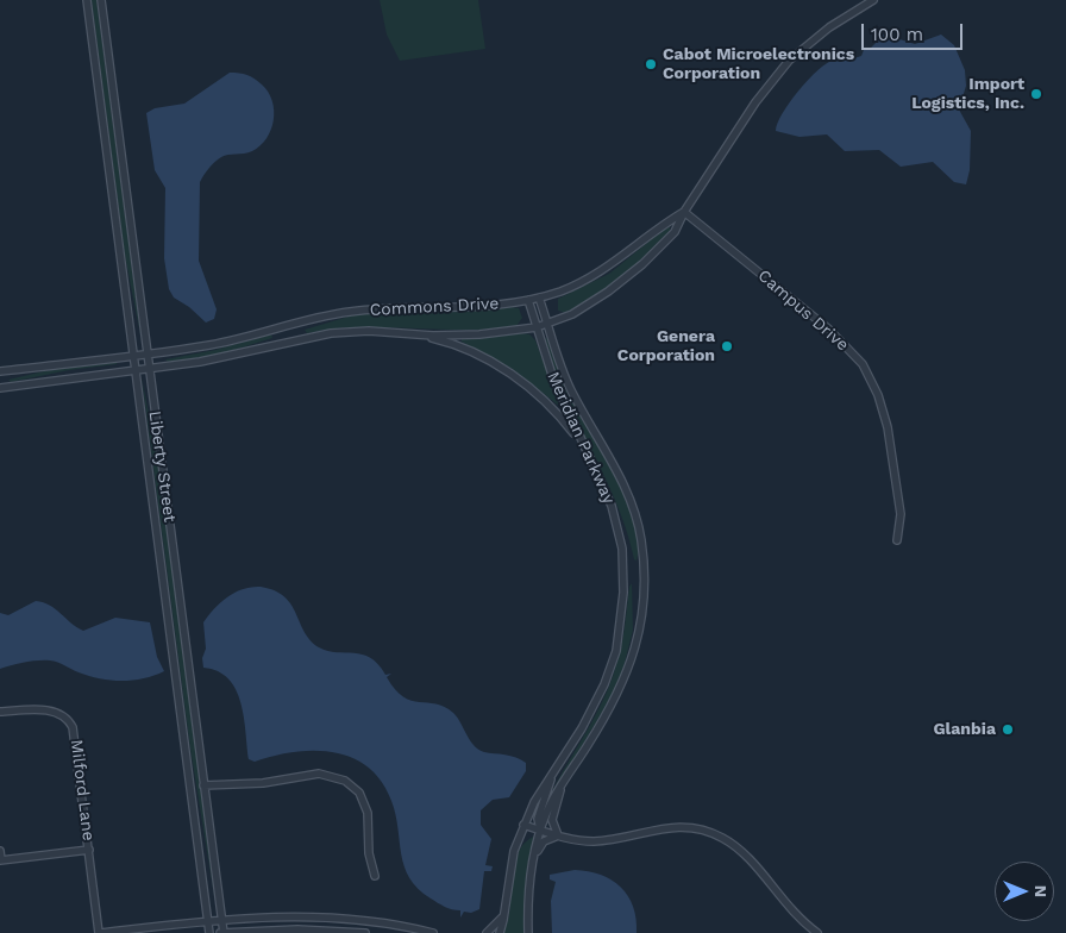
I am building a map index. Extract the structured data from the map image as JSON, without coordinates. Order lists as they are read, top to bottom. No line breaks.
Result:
{"streets":{"street":["Commons Drive","Campus Drive","Meridian Parkway","Liberty Street","Milford Lane"]},"crossings":[["Commons Drive","Campus Drive"],["Commons Drive","Meridian Parkway"],["Commons Drive","Liberty Street"]],"places":["Cabot Microelectronics Corporation","Import Logistics, Inc.","Genera Corporation","Glanbia"],"scale_bar":"100 m","north":"right"}
